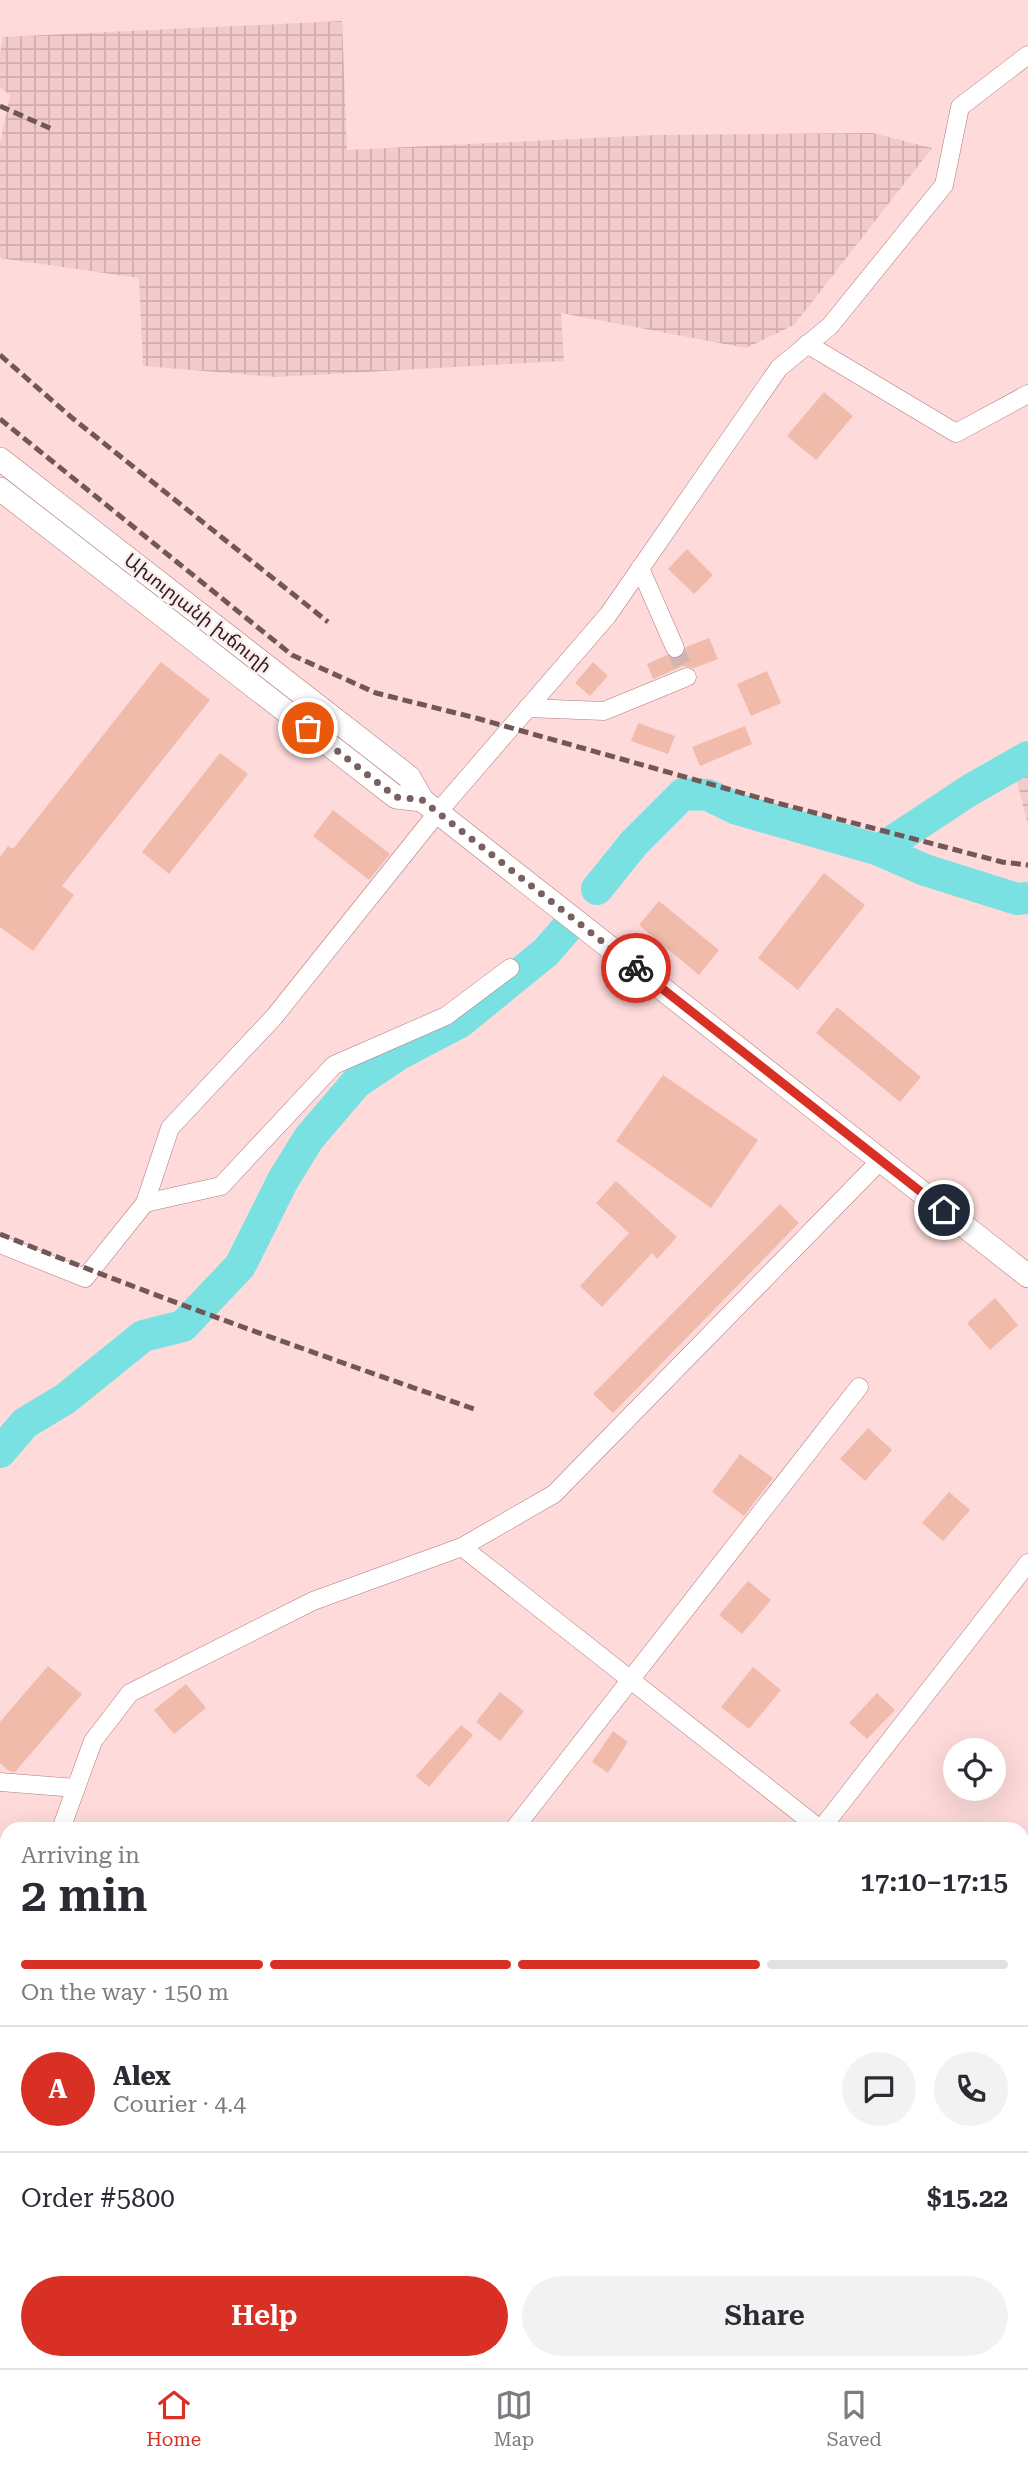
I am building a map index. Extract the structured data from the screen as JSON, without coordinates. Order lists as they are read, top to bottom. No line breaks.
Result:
{"streets":{"main road":["Ախուրյանի խճուղի"]},"page":{"heading":["2 min","Arriving in","17:10–17:15"],"panel":["Alex","Courier · 4.4","Order #5800","$15.22"],"bar":"On the way · 150 m","round":"A","buttons":["Help","Share"],"tabs":["Home","Map","Saved"]}}
